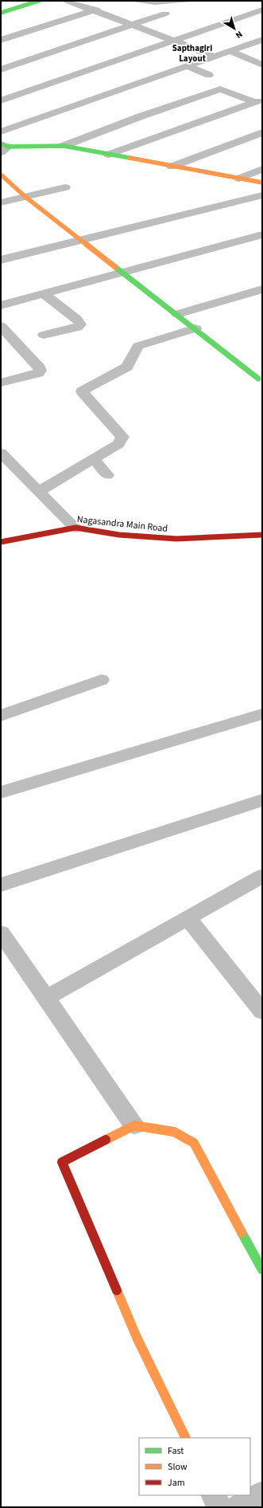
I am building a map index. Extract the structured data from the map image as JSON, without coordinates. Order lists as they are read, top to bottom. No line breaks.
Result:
{"streets":{"street":["Nagasandra Main Road"]},"districts":["Sapthagiri Layout"],"legend":["Fast","Slow","Jam"],"north":"bottom right"}
